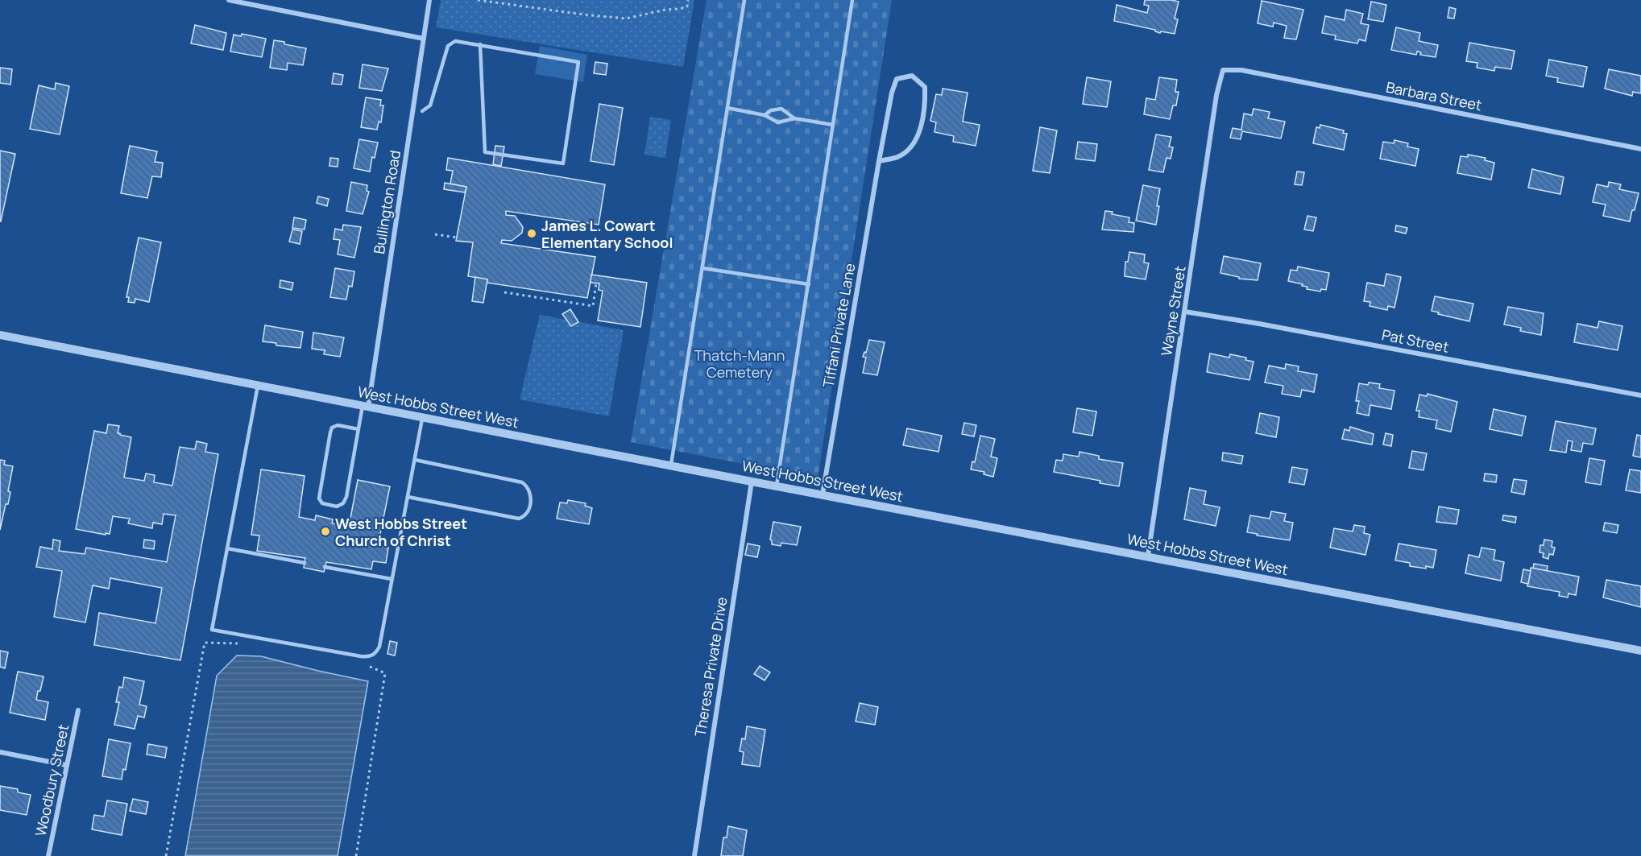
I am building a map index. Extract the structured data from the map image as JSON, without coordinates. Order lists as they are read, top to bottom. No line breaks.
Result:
{"streets":{"street":["Barbara Street","Bullington Road","Wayne Street","Tiffani Private Lane","Pat Street","West Hobbs Street West","Theresa Private Drive","Woodbury Street"]},"crossings":[["Barbara Street","Wayne Street"],["Bullington Road","West Hobbs Street West"],["Wayne Street","Pat Street"],["Wayne Street","West Hobbs Street West"],["Tiffani Private Lane","West Hobbs Street West"],["West Hobbs Street West","Theresa Private Drive"]],"parks":["Thatch-Mann Cemetery"],"places":["James L. Cowart Elementary School","West Hobbs Street Church of Christ"]}
